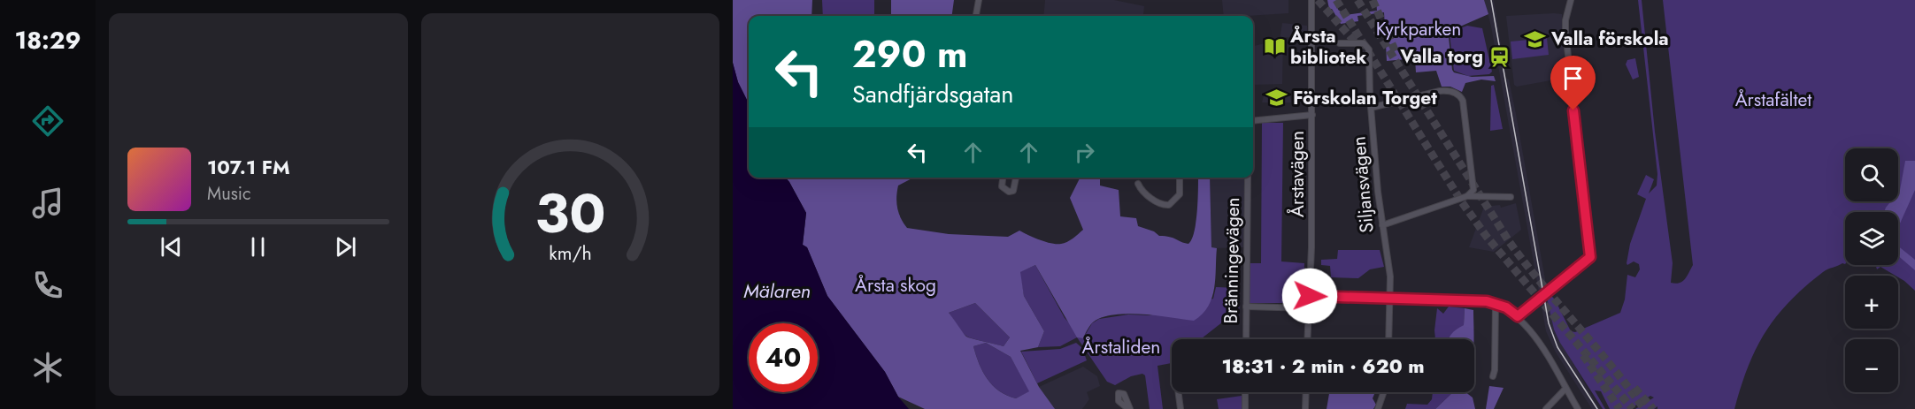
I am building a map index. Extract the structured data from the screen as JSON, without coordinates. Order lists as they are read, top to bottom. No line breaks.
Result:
{"streets":{"street":["Årstavägen","Siljansvägen","Bränningevägen"]},"water":["Mälaren"],"parks":["Kyrkparken","Årstafältet","Årsta skog","Årstaliden"],"places":{"school or university":["Valla förskola","Förskolan Torget"],"library":["Årsta bibliotek"],"station":["Valla torg"]},"page":{"tabs":"18:29","turn":["290 m","Sandfjärdsgatan"],"song":["107.1 FM","Music"],"map_buttons":["+","−"],"limit":"40","trip":"18:31 · 2 min · 620 m","gauge":["30","km/h"]}}
